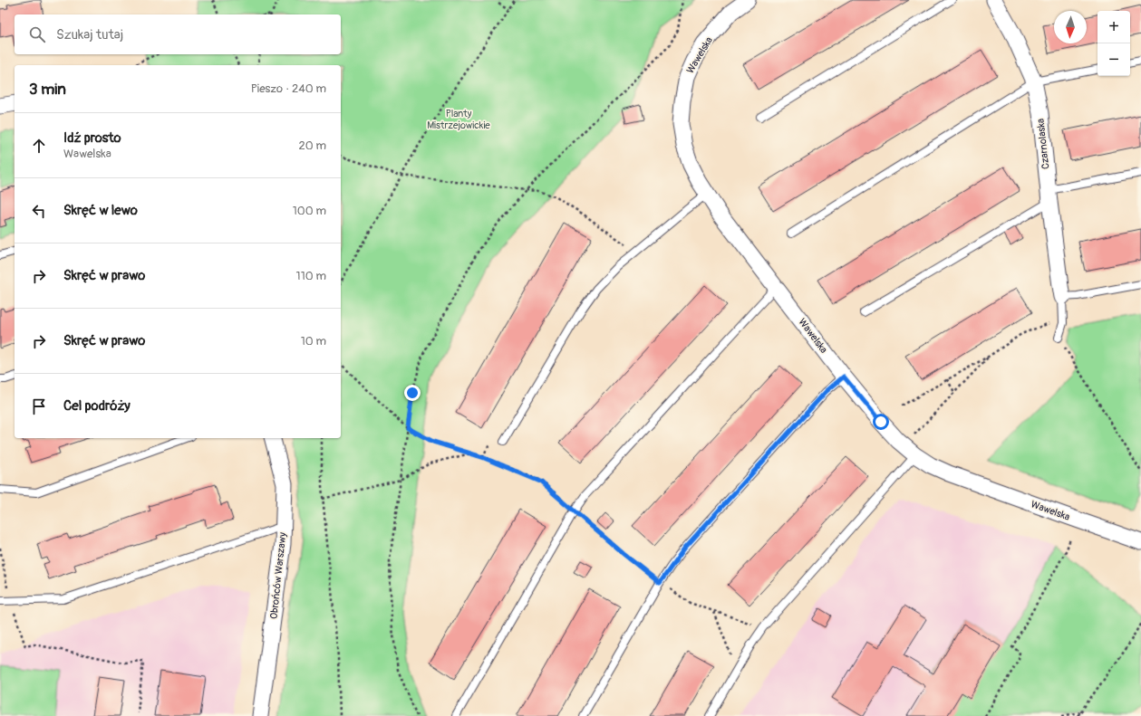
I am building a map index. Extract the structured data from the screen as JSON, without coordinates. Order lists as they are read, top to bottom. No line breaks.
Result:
{"streets":{"street":["Wawelska","Czarnolaska","Obrońców Warszawy"]},"parks":["Planty Mistrzejowickie"],"north":"bottom","page":{"map_buttons":["+","−"],"search":"Szukaj tutaj","heading":["3 min","Pieszo · 240 m"],"list":[["Idź prosto","Wawelska","20 m"],["Skręć w lewo","100 m"],["Skręć w prawo","110 m"],["Skręć w prawo","10 m"],"Cel podróży"]}}
